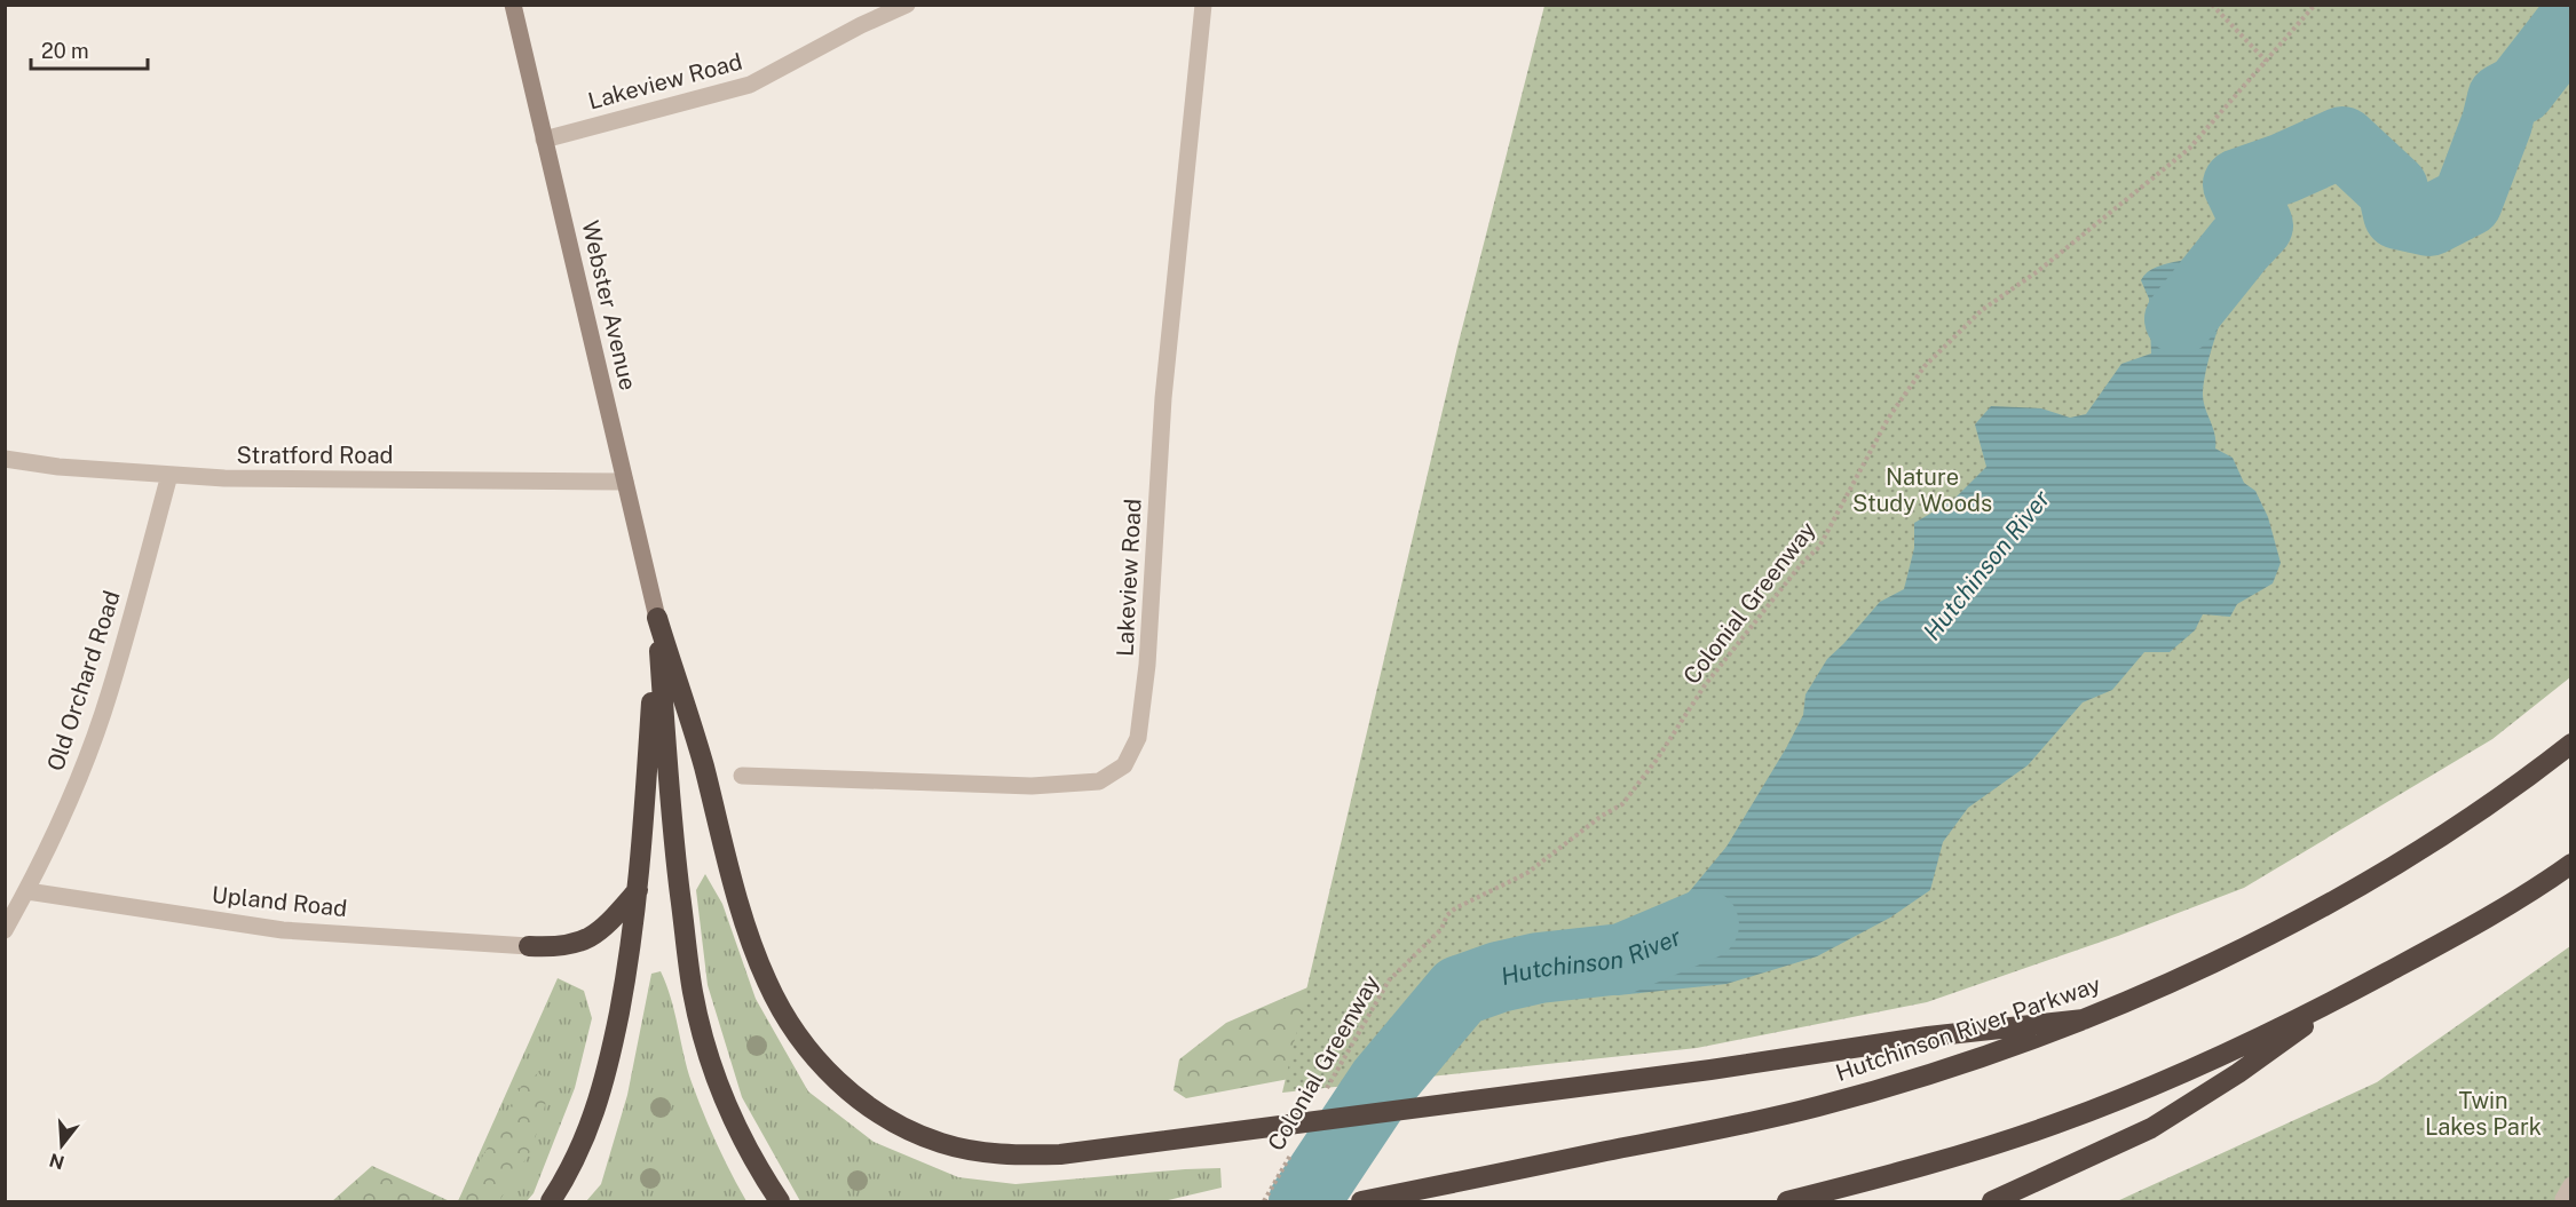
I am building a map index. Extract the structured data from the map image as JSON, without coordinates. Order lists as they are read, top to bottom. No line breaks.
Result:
{"streets":{"highway":["Hutchinson River Parkway"],"street":["Lakeview Road","Webster Avenue","Stratford Road","Old Orchard Road","Upland Road"],"path":["Colonial Greenway"]},"crossings":[["Lakeview Road","Webster Avenue"],["Webster Avenue","Stratford Road"],["Stratford Road","Old Orchard Road"],["Old Orchard Road","Upland Road"]],"water":["Hutchinson River"],"parks":["Nature Study Woods","Twin Lakes Park"],"scale_bar":"20 m","north":"bottom"}
